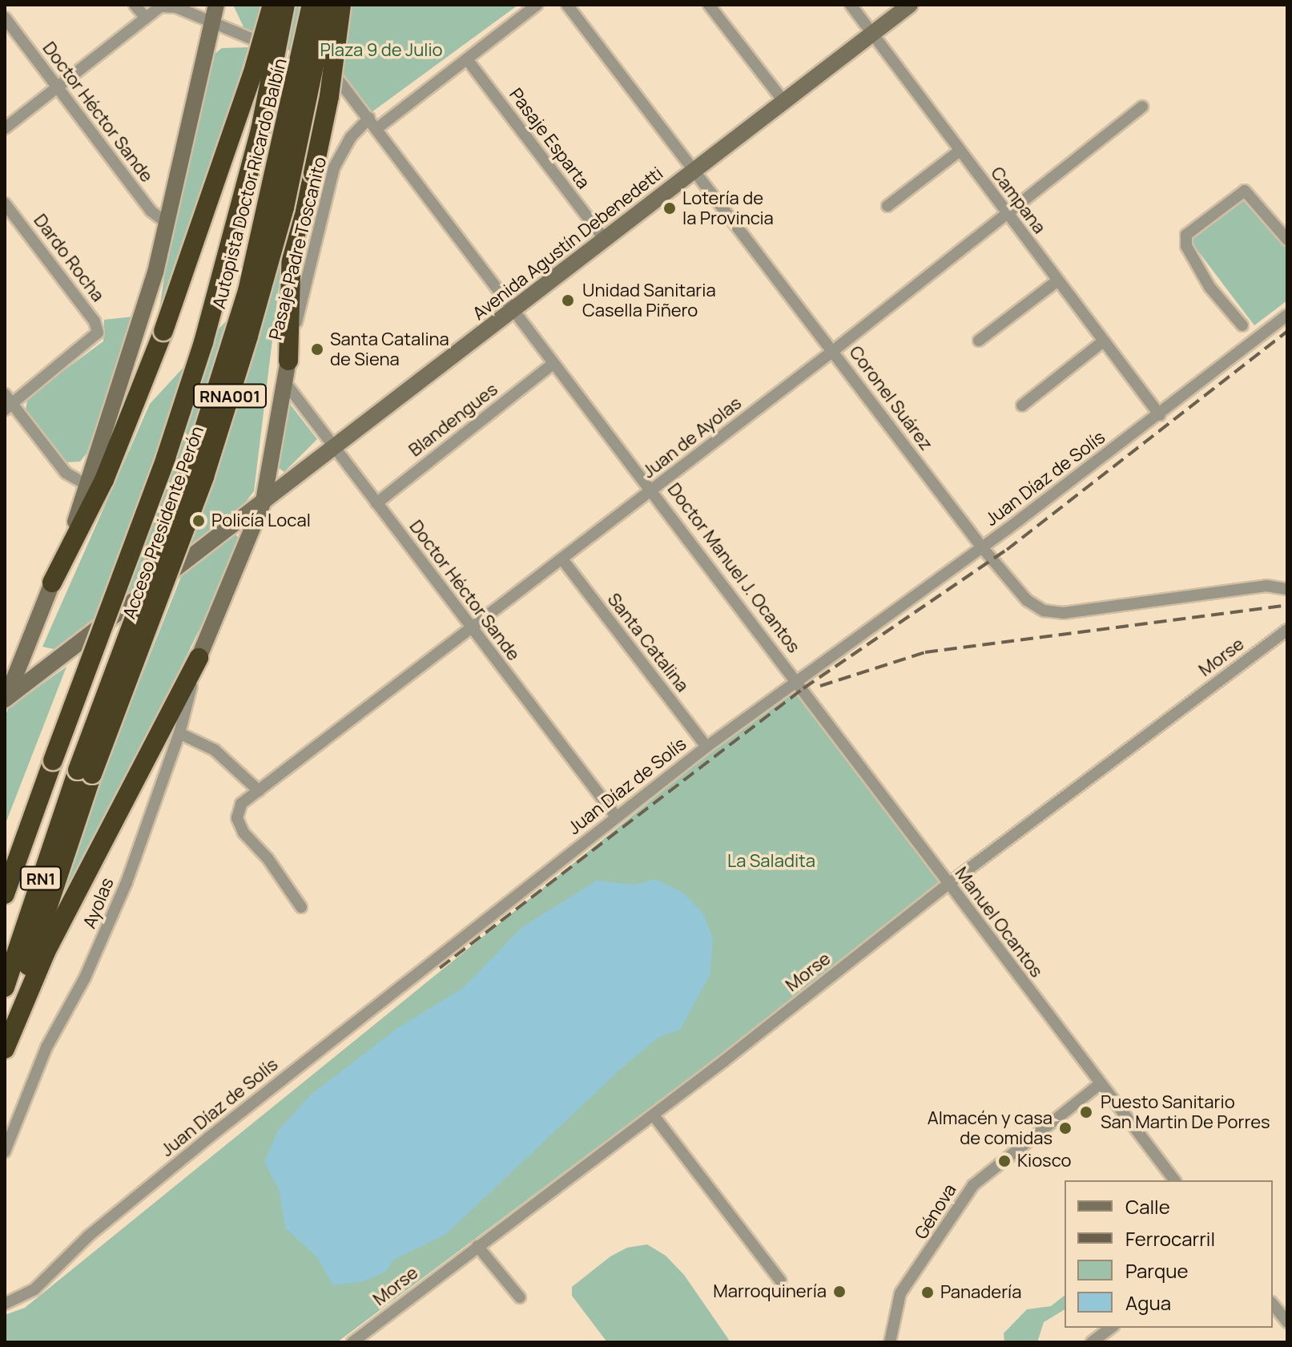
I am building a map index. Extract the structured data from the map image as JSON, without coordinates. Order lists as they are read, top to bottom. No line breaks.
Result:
{"streets":{"highway":["Autopista Doctor Ricardo Balbín","RNA001","Acceso Presidente Perón","RN1"],"main road":["Avenida Agustín Debenedetti"],"street":["Doctor Héctor Sande","Pasaje Esparta","Campana","Pasaje Padre Toscanito","Dardo Rocha","Coronel Suárez","Blandengues","Juan de Ayolas","Juan Díaz de Solís","Doctor Manuel J. Ocantos","Santa Catalina","Morse","Ayolas","Manuel Ocantos","Génova"]},"crossings":[["Doctor Héctor Sande","Avenida Agustín Debenedetti"],["Doctor Héctor Sande","Blandengues"],["Doctor Héctor Sande","Juan de Ayolas"],["Doctor Héctor Sande","Juan Díaz de Solís"],["Pasaje Esparta","Avenida Agustín Debenedetti"],["Autopista Doctor Ricardo Balbín","Acceso Presidente Perón"],["Campana","Avenida Agustín Debenedetti"],["Campana","Juan de Ayolas"],["Campana","Juan Díaz de Solís"],["Avenida Agustín Debenedetti","Coronel Suárez"],["Avenida Agustín Debenedetti","Doctor Manuel J. Ocantos"],["Pasaje Padre Toscanito","Doctor Manuel J. Ocantos"],["Coronel Suárez","Juan de Ayolas"],["Coronel Suárez","Juan Díaz de Solís"],["Blandengues","Doctor Manuel J. Ocantos"],["Juan de Ayolas","Doctor Manuel J. Ocantos"],["Juan de Ayolas","Santa Catalina"],["Juan Díaz de Solís","Doctor Manuel J. Ocantos"],["Juan Díaz de Solís","Santa Catalina"],["Juan Díaz de Solís","Manuel Ocantos"],["Doctor Manuel J. Ocantos","Manuel Ocantos"],["Morse","Manuel Ocantos"],["Manuel Ocantos","Génova"]],"parks":["Plaza 9 de Julio","La Saladita"],"places":["Lotería de la Provincia","Unidad Sanitaria Casella Piñero","Santa Catalina de Siena","Policía Local","Puesto Sanitario San Martin De Porres","Almacén y casa de comidas","Kiosco","Marroquinería","Panadería"],"legend":["Calle","Ferrocarril","Parque","Agua"]}
